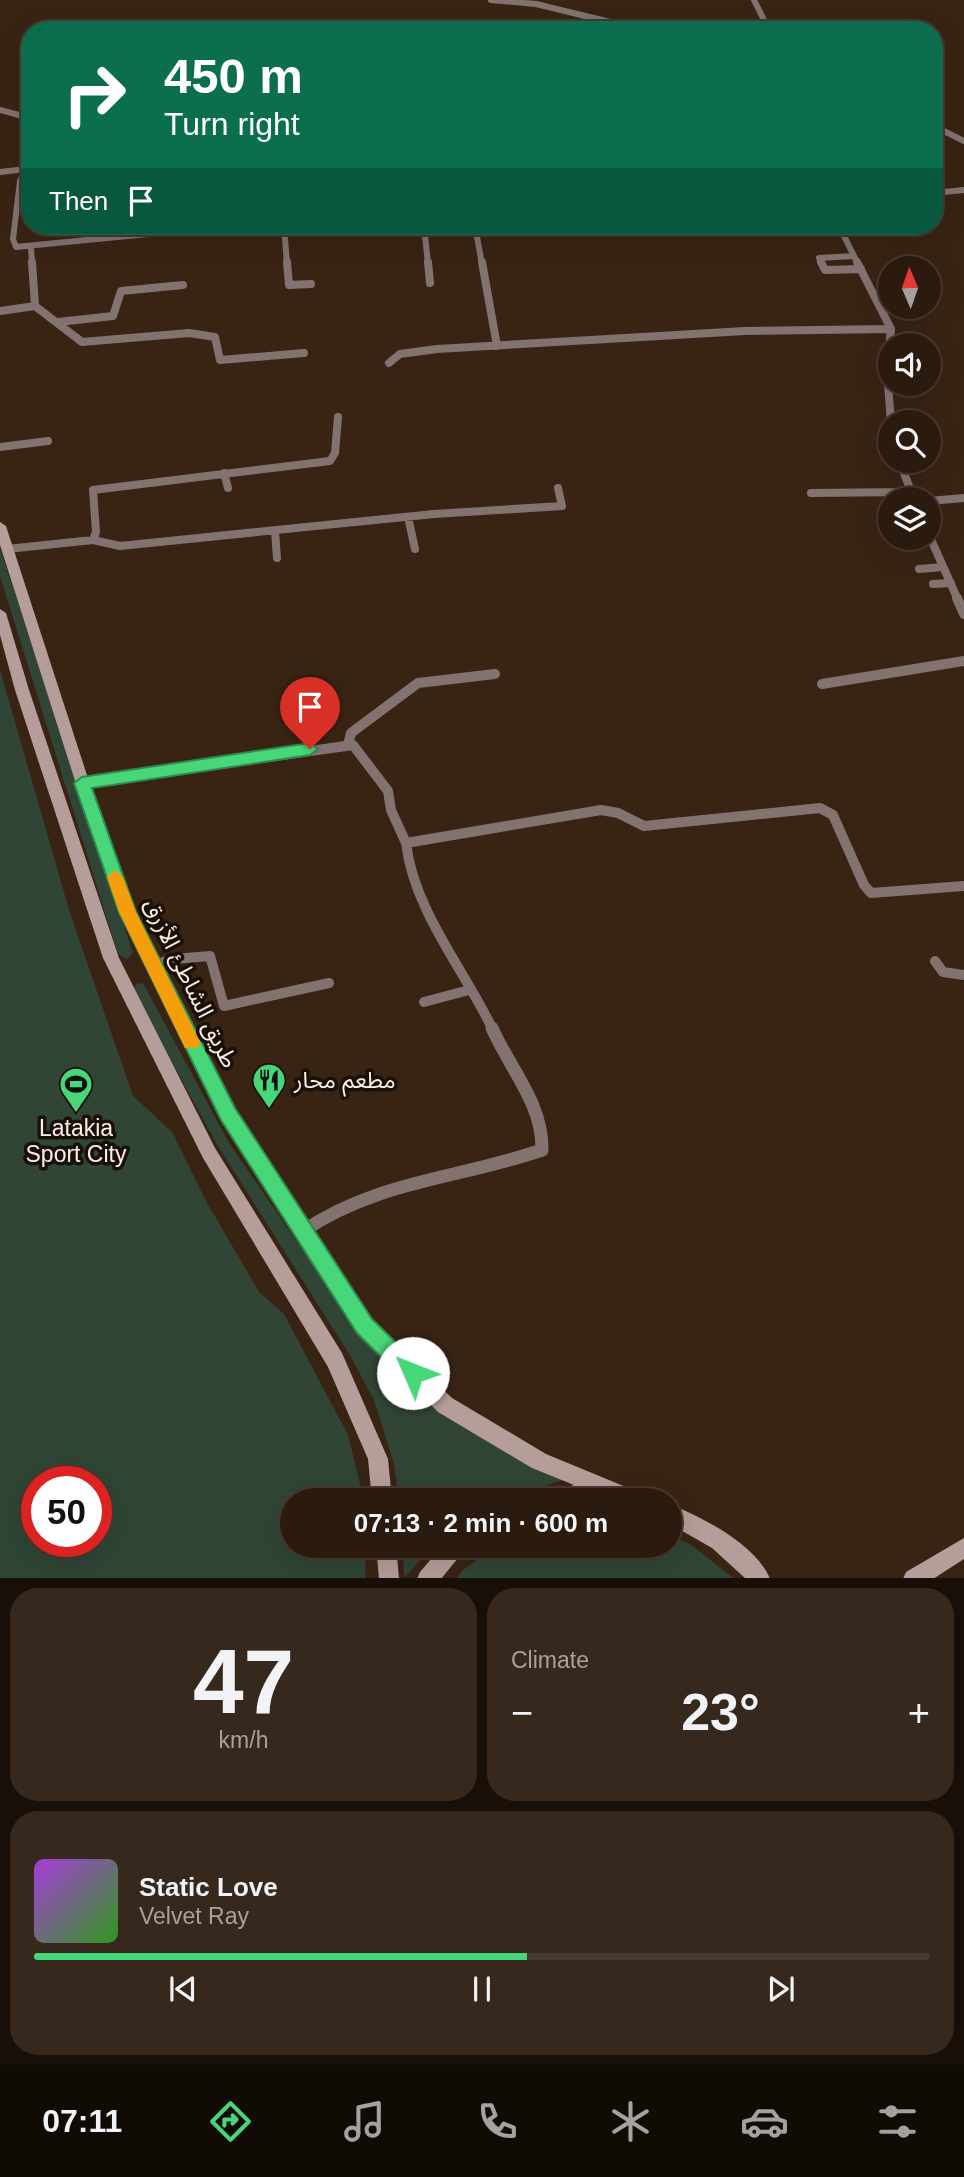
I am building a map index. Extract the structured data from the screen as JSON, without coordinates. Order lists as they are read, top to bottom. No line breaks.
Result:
{"streets":{"main road":["طريق الشاطئ الأزرق"]},"places":{"restaurant":["مطعم محار"],"sports":["Latakia Sport City"]},"north":"top","page":{"turn":["450 m","Turn right"],"then":"Then","limit":"50","trip":"07:13 · 2 min · 600 m","tile":[["47","km/h"],"Climate"],"heat":["−","23°","+"],"song":["Static Love","Velvet Ray"],"tabs":"07:11"}}
